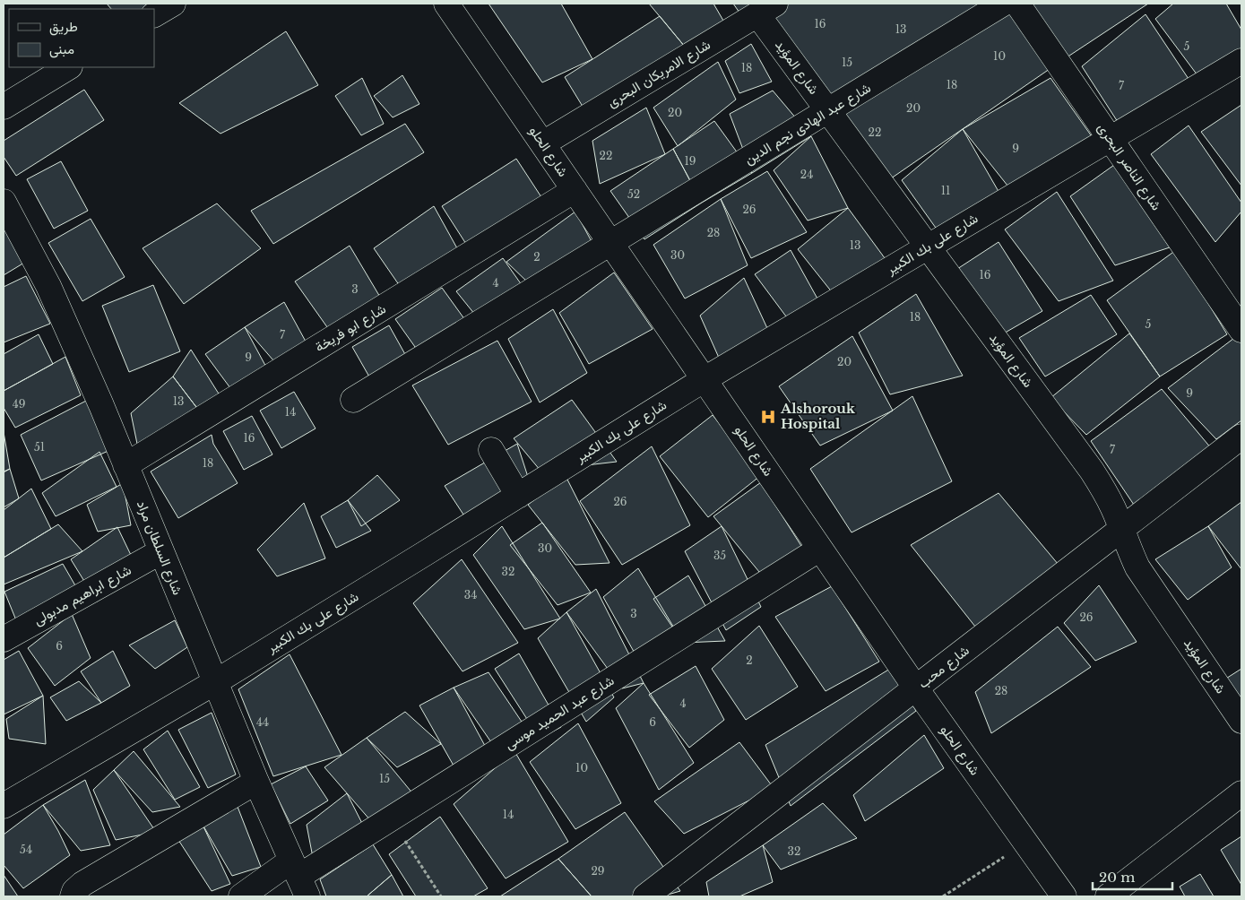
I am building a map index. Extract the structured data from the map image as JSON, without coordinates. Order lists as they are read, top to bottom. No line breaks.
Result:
{"streets":{"street":["شارع المؤيد","شارع الامريكان البحرى","شارع عبد الهادى نجم الدين","شارع الحلو","شارع الناصر البحرى","شارع على بك الكبير","شارع ابو فريخة","شارع السلطان مراد","شارع ابراهيم مدبولى","شارع محب","شارع عبد الحميد موسى"]},"crossings":[["شارع المؤيد","شارع الامريكان البحرى"],["شارع المؤيد","شارع عبد الهادى نجم الدين"],["شارع المؤيد","شارع على بك الكبير"],["شارع المؤيد","شارع محب"],["شارع الامريكان البحرى","شارع الحلو"],["شارع عبد الهادى نجم الدين","شارع الحلو"],["شارع الحلو","شارع على بك الكبير"],["شارع الحلو","شارع ابو فريخة"],["شارع الحلو","شارع محب"],["شارع الحلو","شارع عبد الحميد موسى"],["شارع الناصر البحرى","شارع على بك الكبير"],["شارع على بك الكبير","شارع السلطان مراد"],["شارع ابو فريخة","شارع السلطان مراد"],["شارع السلطان مراد","شارع ابراهيم مدبولى"],["شارع السلطان مراد","شارع عبد الحميد موسى"]],"places":{"hospital":["Alshorouk Hospital"]},"house_numbers":["16","13","5","10","15","18","18","7","20","20","22","9","22","19","24","11","52","26","28","13","30","2","16","4","3","18","5","7","9","20","9","13","49","14","16","51","7","18","26","30","35","32","34","3","26","6","2","28","4","44","6","10","15","14","54","32","29"],"legend":["طريق","مبنى"],"scale_bar":"20 m"}
